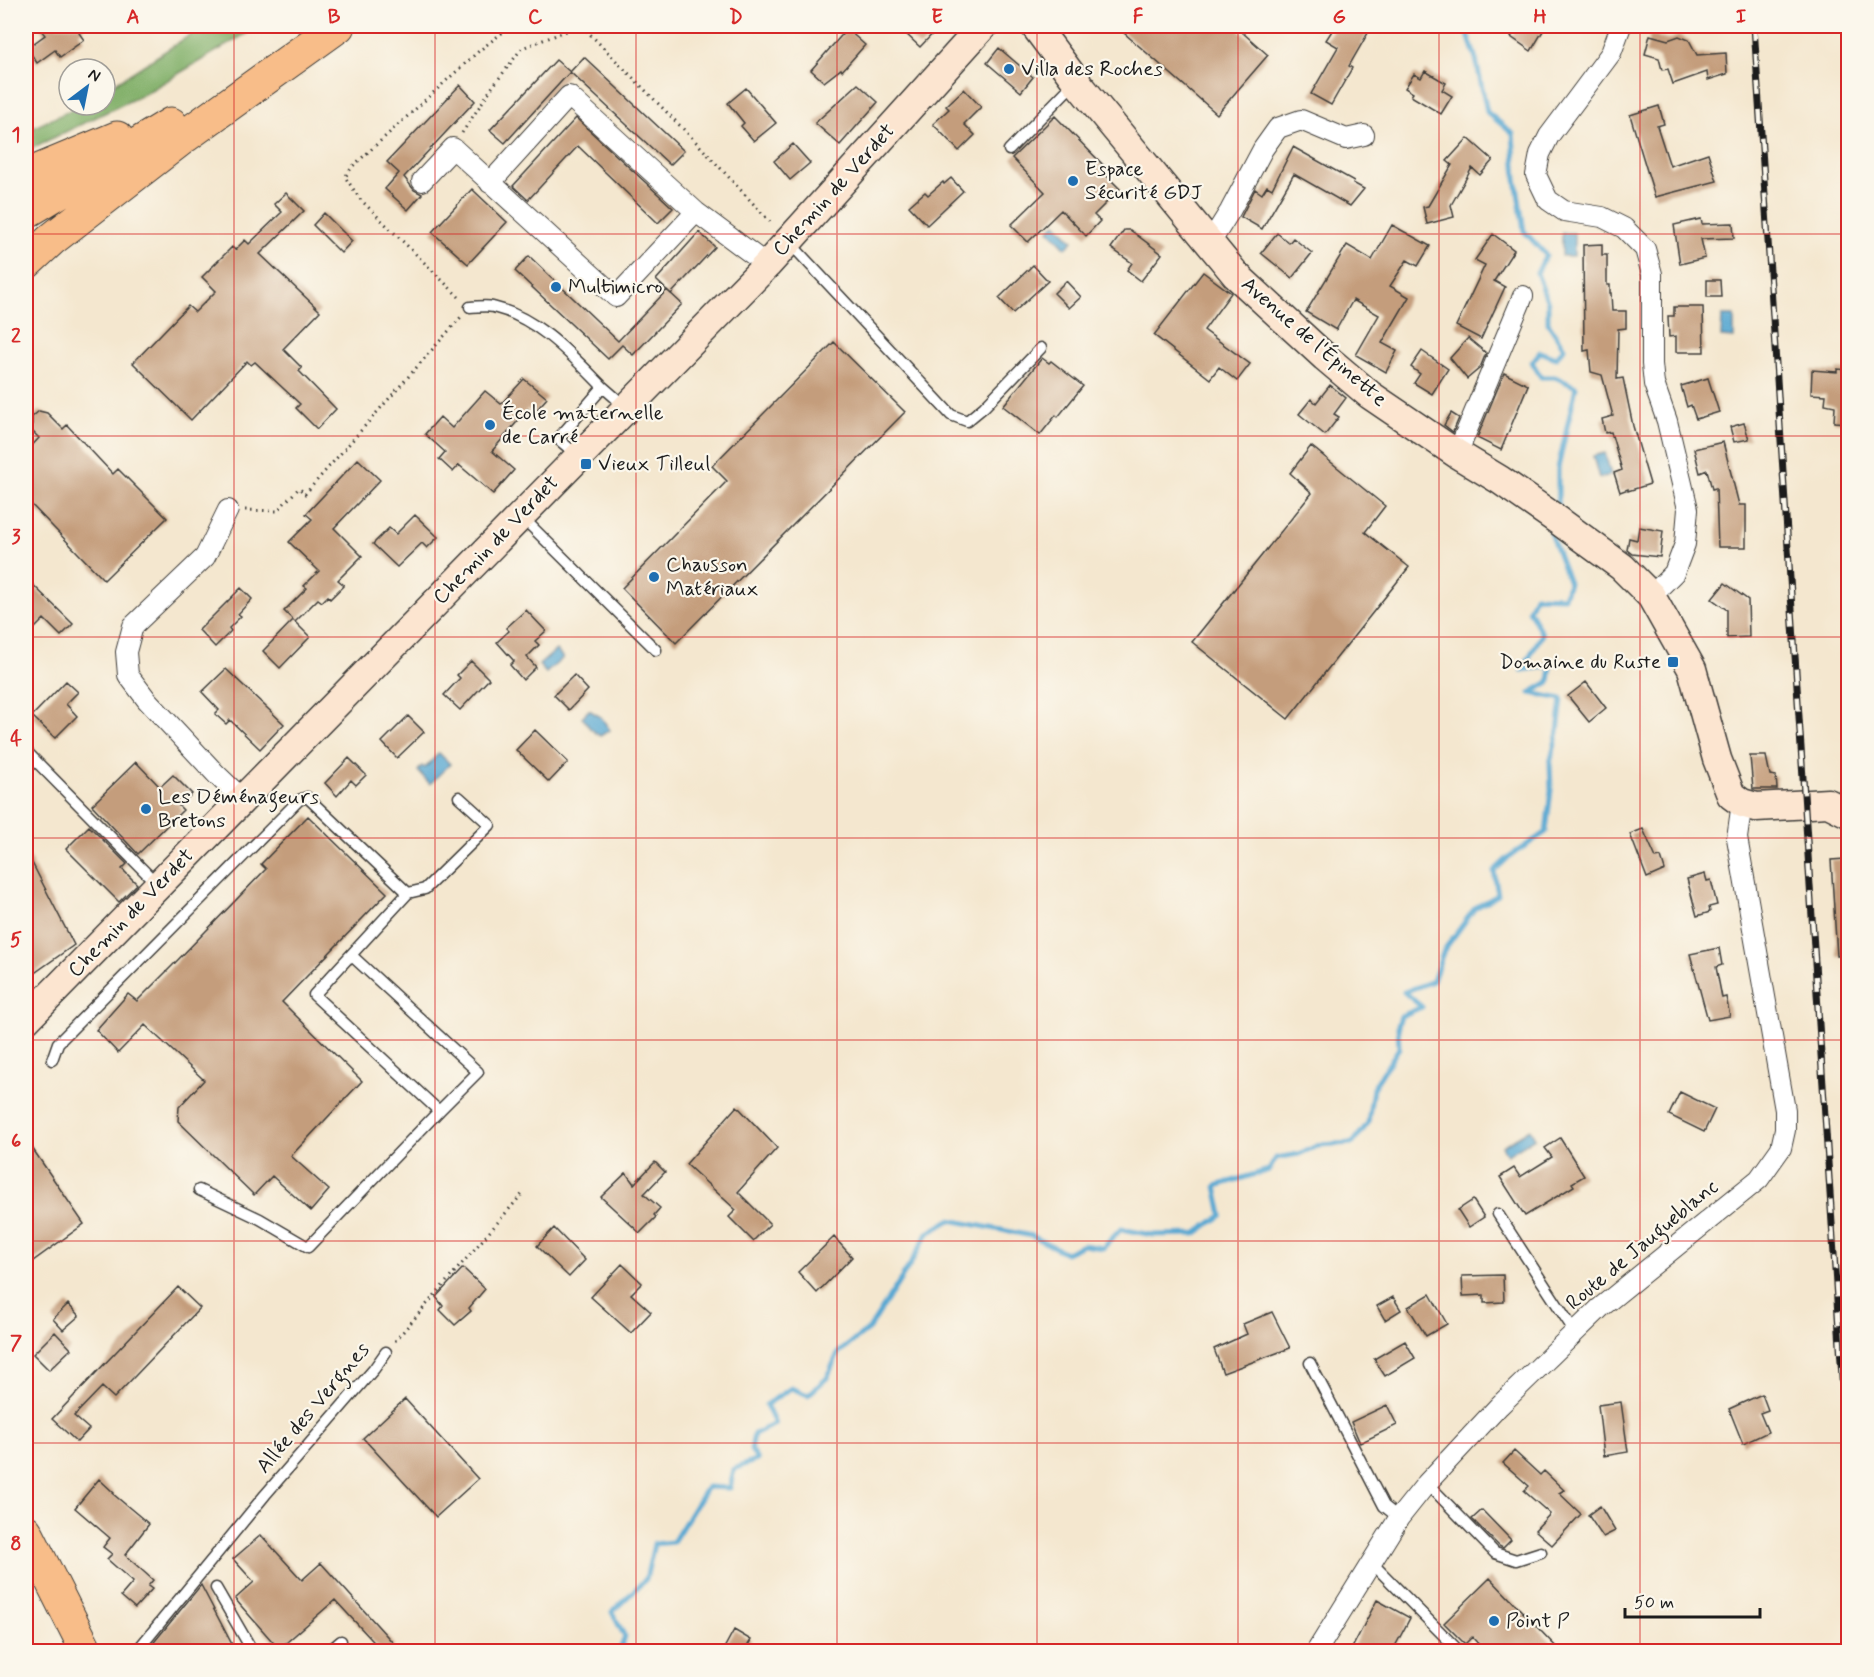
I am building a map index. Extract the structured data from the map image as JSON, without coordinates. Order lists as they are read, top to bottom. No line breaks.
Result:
{"streets":{"street":["Chemin de Verdet","Avenue de l'Épinette","Route de Jaugueblanc"],"lane":["Allée des Vergnes"]},"crossings":[["Avenue de l'Épinette","Route de Jaugueblanc"]],"places":{"other":["Villa des Roches","Espace Sécurité GDJ","Multimicro","École maternelle de Carré","Chausson Matériaux","Les Déménageurs Bretons","Point P"],"transit":["Vieux Tilleul","Domaine du Ruste"]},"scale_bar":"50 m","north":"top right","grid":{"columns":["A","B","C","D","E","F","G","H","I"],"rows":["1","2","3","4","5","6","7","8"]}}
